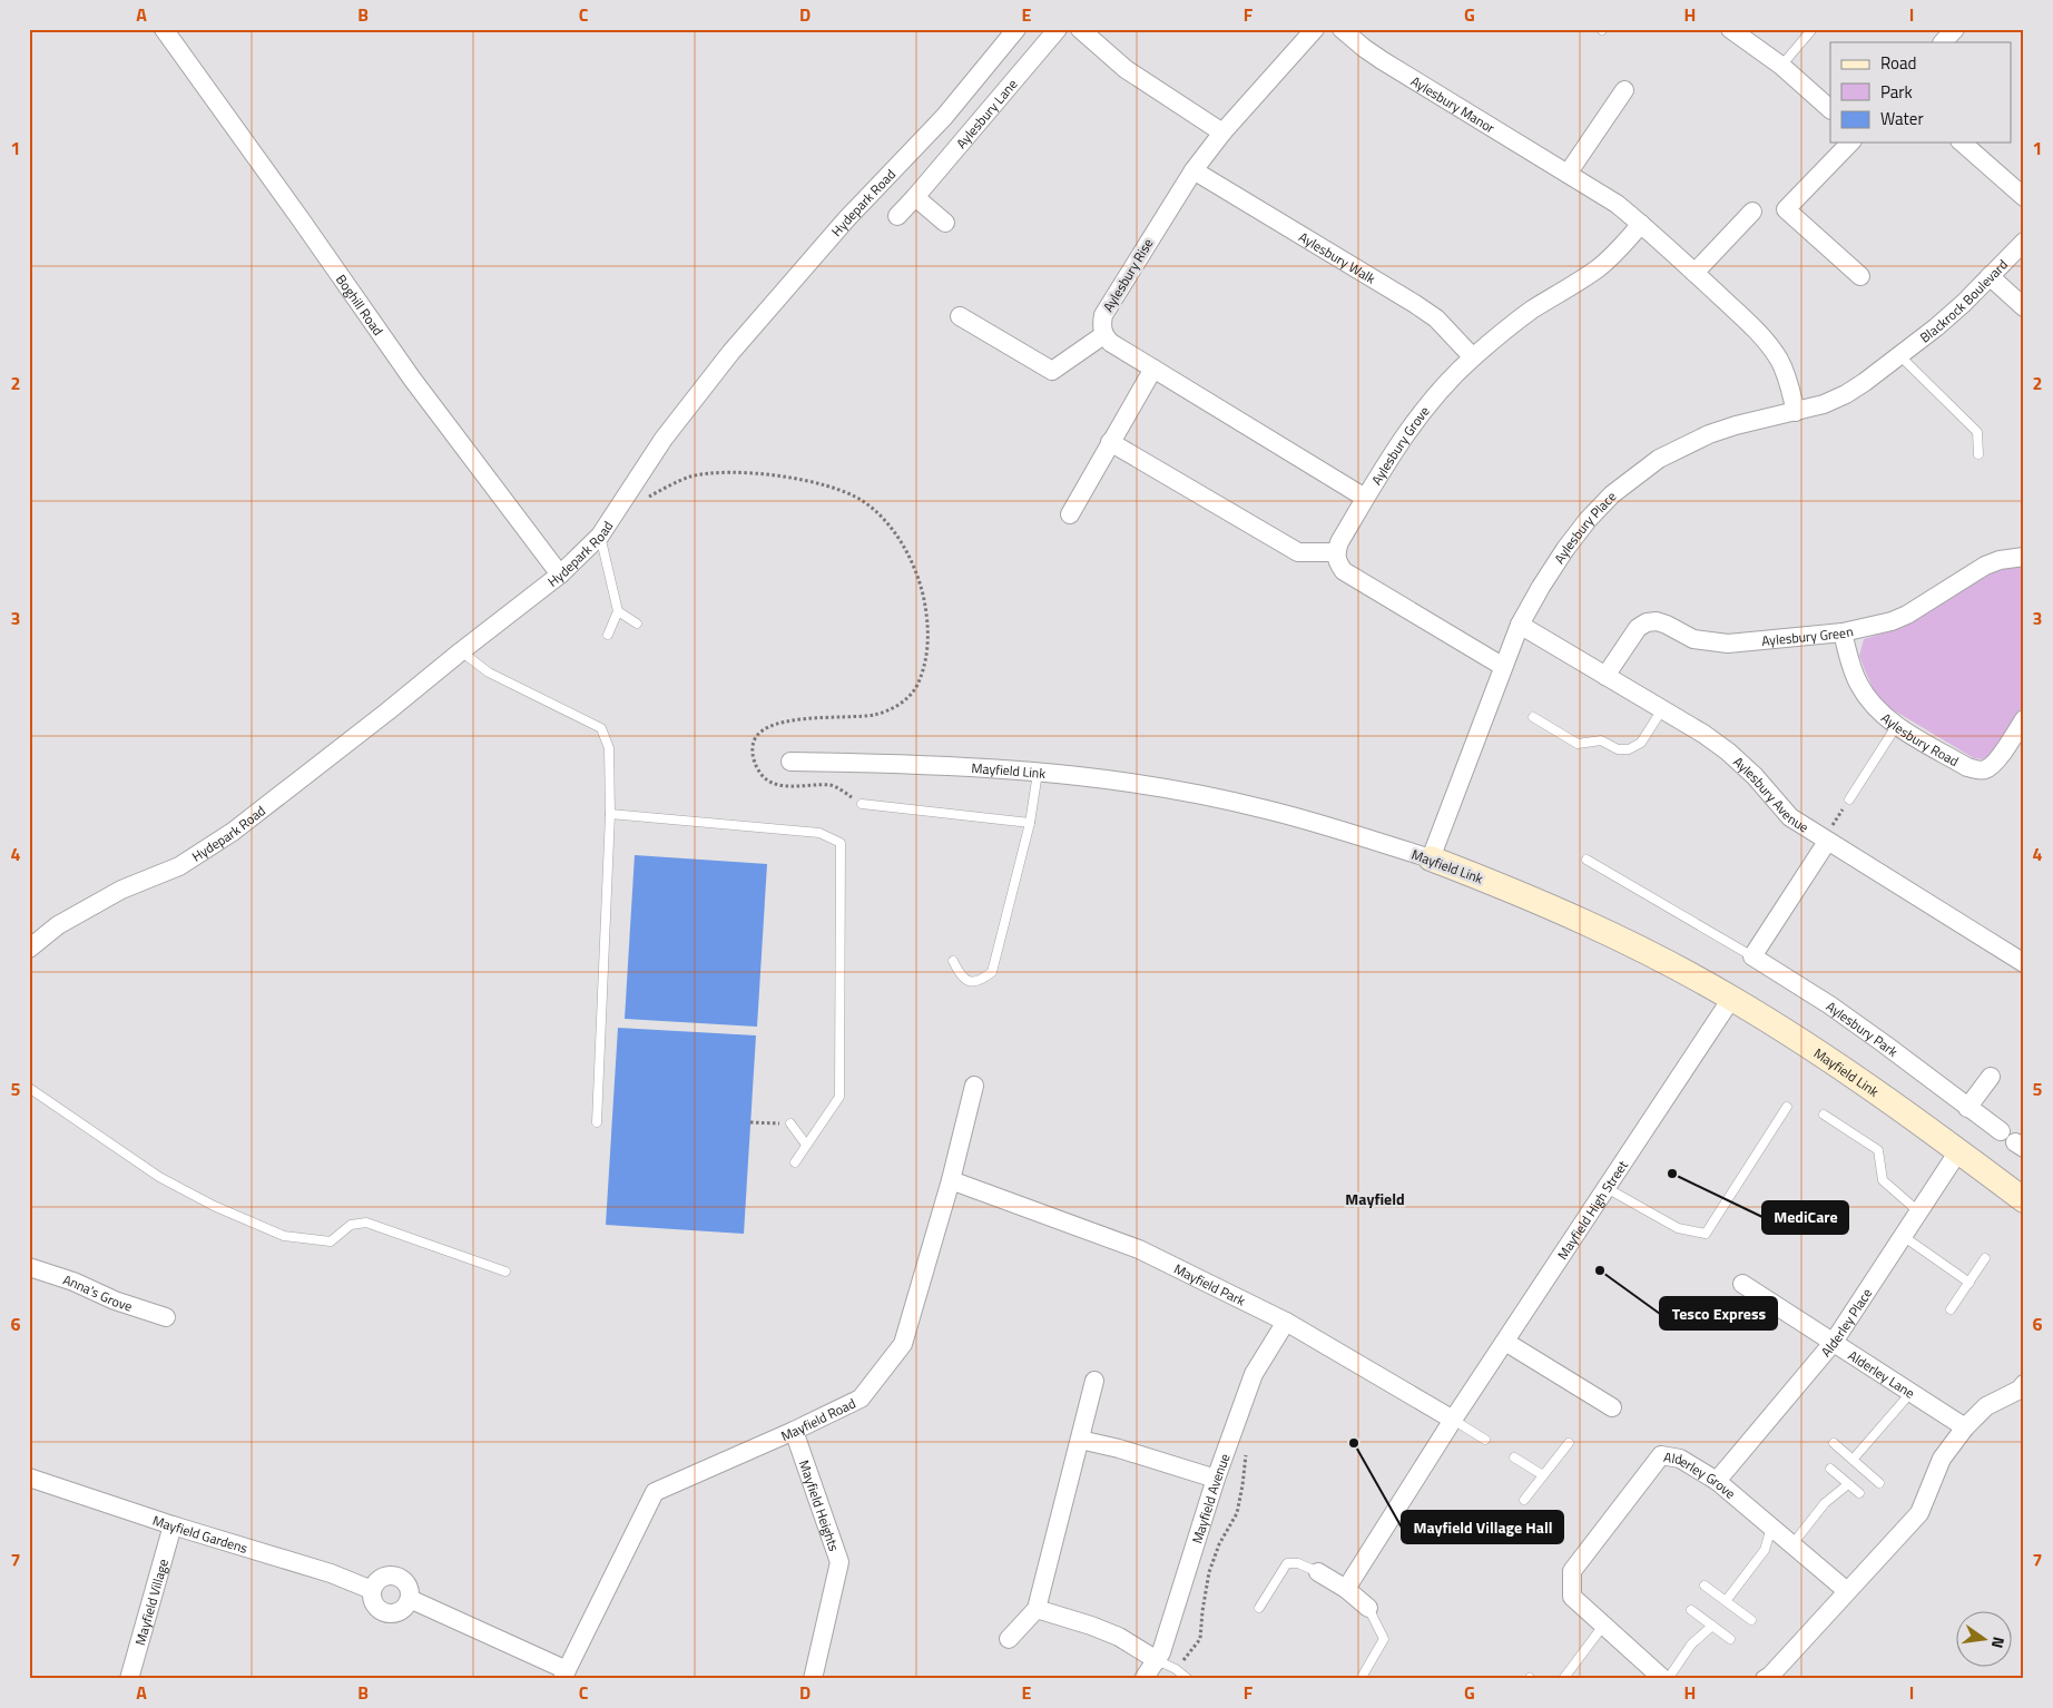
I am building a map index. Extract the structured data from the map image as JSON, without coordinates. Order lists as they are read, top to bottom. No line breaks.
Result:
{"streets":{"street":["Aylesbury Manor","Aylesbury Lane","Hydepark Road","Aylesbury Walk","Aylesbury Rise","Blackrock Boulevard","Boghill Road","Aylesbury Grove","Aylesbury Place","Aylesbury Green","Aylesbury Road","Mayfield Link","Aylesbury Avenue","Aylesbury Park","Mayfield High Street","Mayfield Park","Anna's Grove","Alderley Place","Alderley Lane","Mayfield Road","Alderley Grove","Mayfield Avenue","Mayfield Heights","Mayfield Gardens","Mayfield Village"]},"crossings":[["Aylesbury Manor","Aylesbury Grove"],["Aylesbury Manor","Aylesbury Place"],["Hydepark Road","Boghill Road"],["Aylesbury Walk","Aylesbury Rise"],["Aylesbury Walk","Aylesbury Grove"],["Blackrock Boulevard","Aylesbury Place"],["Aylesbury Place","Mayfield Link"],["Aylesbury Place","Aylesbury Avenue"],["Aylesbury Green","Aylesbury Road"],["Aylesbury Green","Aylesbury Avenue"],["Mayfield Link","Mayfield High Street"],["Mayfield Link","Alderley Place"],["Mayfield High Street","Mayfield Park"],["Mayfield Park","Mayfield Road"],["Mayfield Park","Mayfield Avenue"],["Alderley Place","Alderley Lane"],["Alderley Place","Alderley Grove"],["Mayfield Road","Mayfield Heights"],["Mayfield Gardens","Mayfield Village"]],"districts":["Mayfield"],"places":["MediCare","Tesco Express","Mayfield Village Hall"],"legend":["Road","Park","Water"],"north":"right","grid":{"columns":["A","B","C","D","E","F","G","H","I"],"rows":["1","2","3","4","5","6","7"]}}
